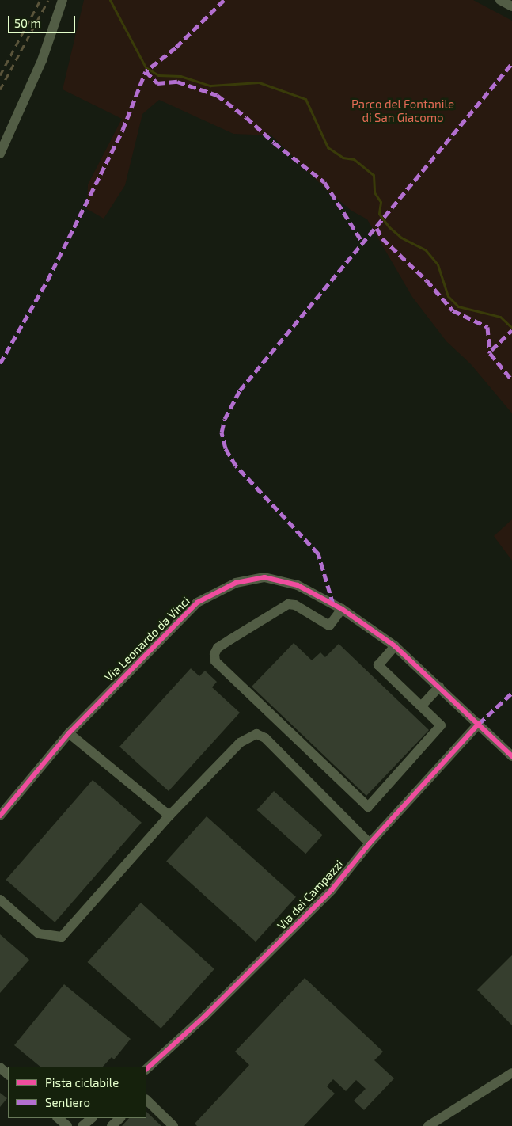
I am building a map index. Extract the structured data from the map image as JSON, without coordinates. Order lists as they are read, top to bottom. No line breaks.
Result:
{"streets":{"street":["Via Leonardo da Vinci","Via dei Campazzi"]},"crossings":[["Via Leonardo da Vinci","Via dei Campazzi"]],"parks":["Parco del Fontanile di San Giacomo"],"legend":["Pista ciclabile","Sentiero"],"scale_bar":"50 m"}
